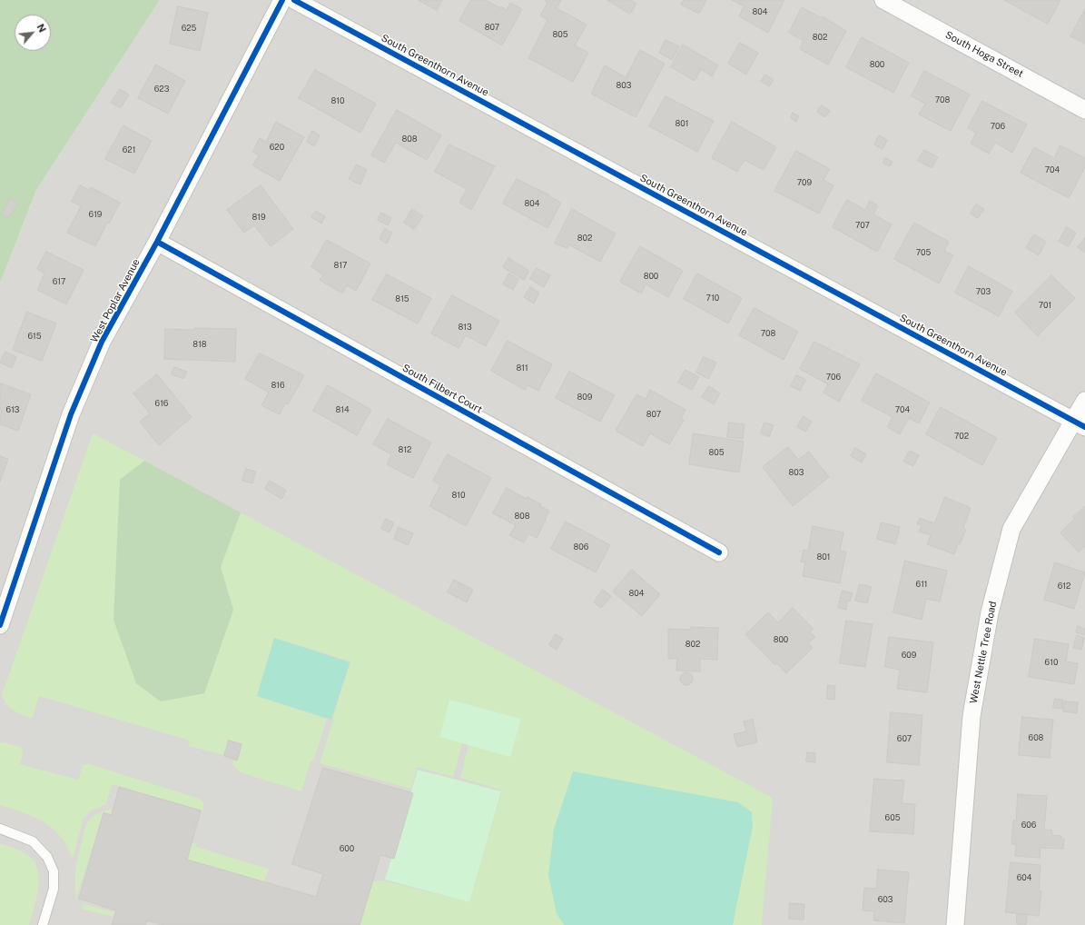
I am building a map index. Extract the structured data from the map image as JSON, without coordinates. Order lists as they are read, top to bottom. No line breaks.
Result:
{"streets":{"street":["South Hoga Street","South Greenthorn Avenue","West Poplar Avenue","South Filbert Court","West Nettle Tree Road"]},"crossings":[["South Greenthorn Avenue","West Nettle Tree Road"],["West Poplar Avenue","South Filbert Court"]],"house_numbers":["804","807","625","805","802","800","803","623","708","810","801","706","808","620","621","704","709","804","619","819","707","802","705","817","800","617","703","710","815","701","813","708","615","818","811","706","816","809","616","613","814","704","807","702","812","805","803","810","808","806","801","611","612","804","800","802","609","610","608","607","605","606","600","604","603"],"north":"top right"}
